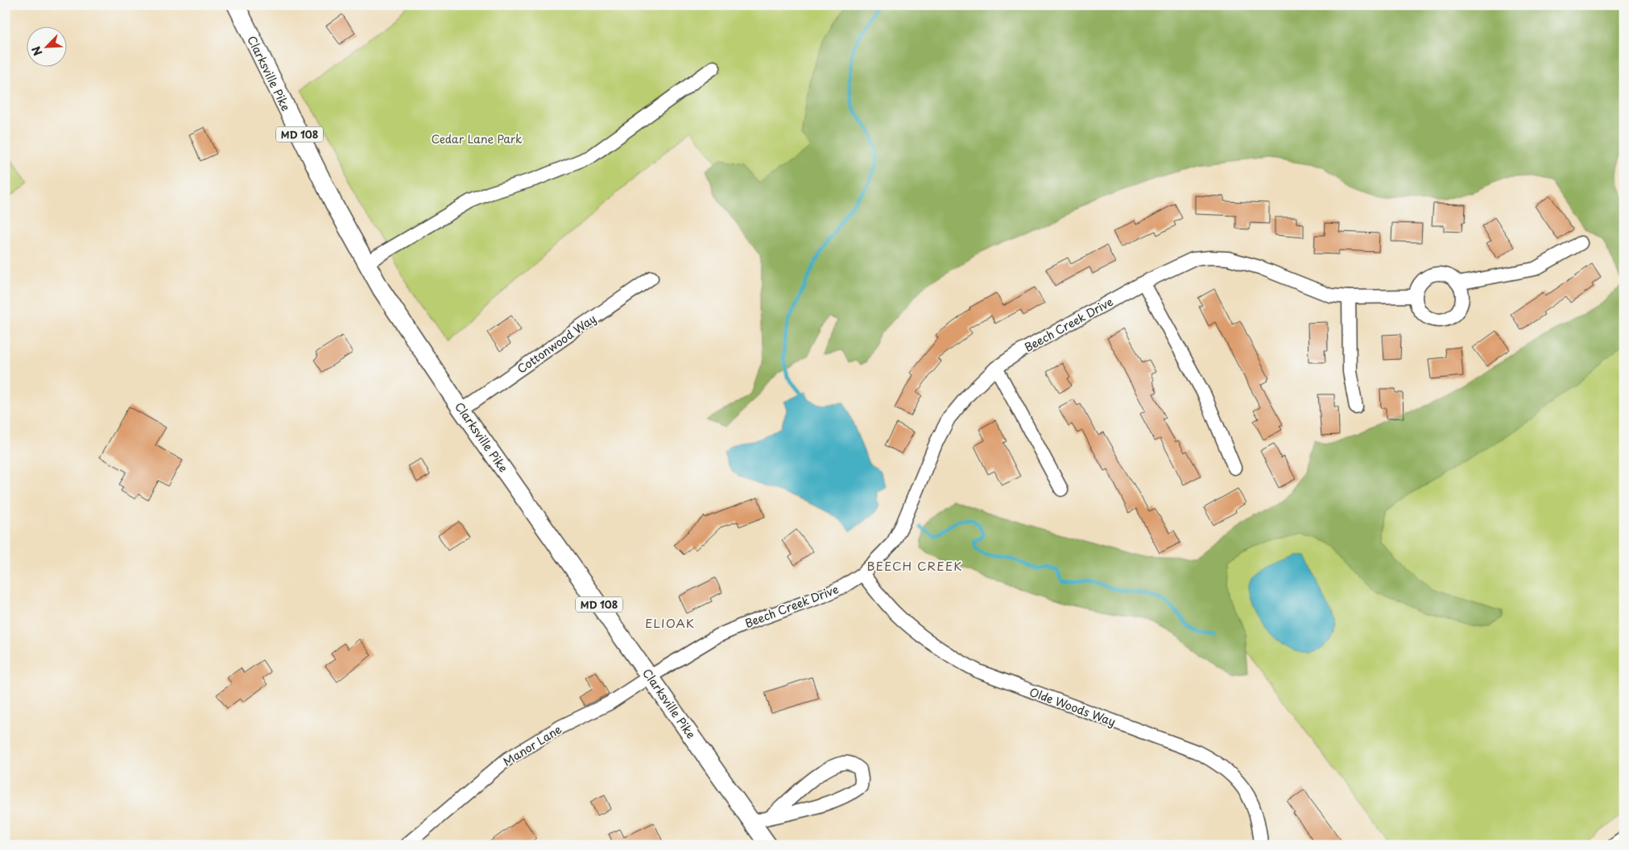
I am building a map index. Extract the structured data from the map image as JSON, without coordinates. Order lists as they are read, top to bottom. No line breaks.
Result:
{"streets":{"main road":["Clarksville Pike","MD 108"],"street":["Beech Creek Drive","Cottonwood Way","Olde Woods Way","Manor Lane"]},"crossings":[["Clarksville Pike","Beech Creek Drive"],["Clarksville Pike","Cottonwood Way"],["Clarksville Pike","Manor Lane"],["Beech Creek Drive","Olde Woods Way"],["Beech Creek Drive","Manor Lane"]],"districts":["BEECH CREEK","ELIOAK"],"parks":["Cedar Lane Park"],"north":"bottom left"}
